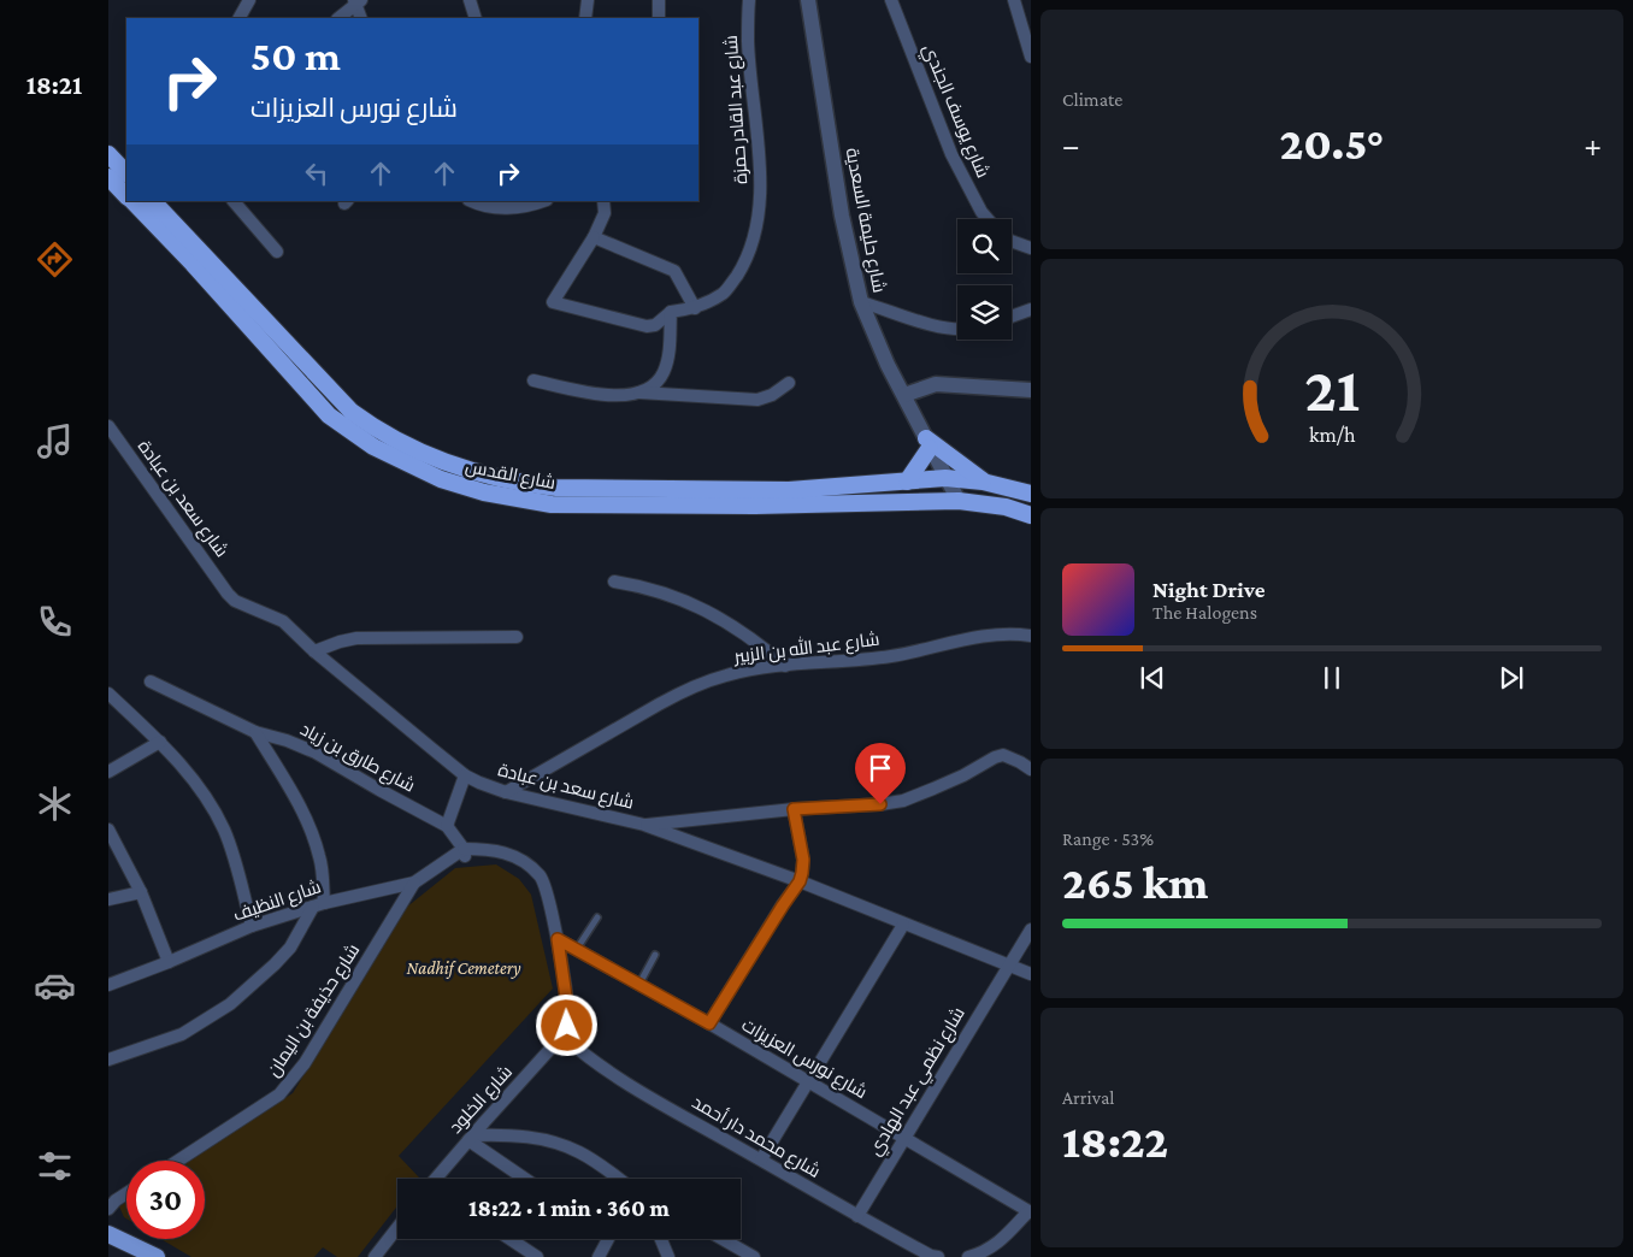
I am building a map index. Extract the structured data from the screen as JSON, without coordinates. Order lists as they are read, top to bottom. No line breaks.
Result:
{"streets":{"highway":["شارع القدس"],"street":["شارع عبد القادر حمزة","شارع يوسف الجندي","شارع حليمة السعدية","شارع سعد بن عبادة","شارع عبد الله بن الزبير","شارع طارق بن زياد","شارع النظيف","شارع حذيفة بن اليمان","شارع نورس العزيزات","شارع نظمي عبد الهادي","شارع الخلود","شارع محمد دار أحمد"]},"crossings":[["شارع حليمة السعدية","شارع القدس"],["شارع سعد بن عبادة","شارع عبد الله بن الزبير"],["شارع سعد بن عبادة","شارع نظمي عبد الهادي"],["شارع طارق بن زياد","شارع النظيف"],["شارع النظيف","شارع حذيفة بن اليمان"],["شارع نورس العزيزات","شارع نظمي عبد الهادي"],["شارع نظمي عبد الهادي","شارع محمد دار أحمد"],["شارع الخلود","شارع محمد دار أحمد"]],"parks":["Nadhif Cemetery"],"page":{"tabs":"18:21","tile":["Climate",["Range · 53%","265 km"],["Arrival","18:22"]],"turn":["50 m","شارع نورس العزيزات"],"heat":["−","20.5°","+"],"song":["Night Drive","The Halogens"],"limit":"30","trip":"18:22 · 1 min · 360 m","gauge":["21","km/h"]}}
